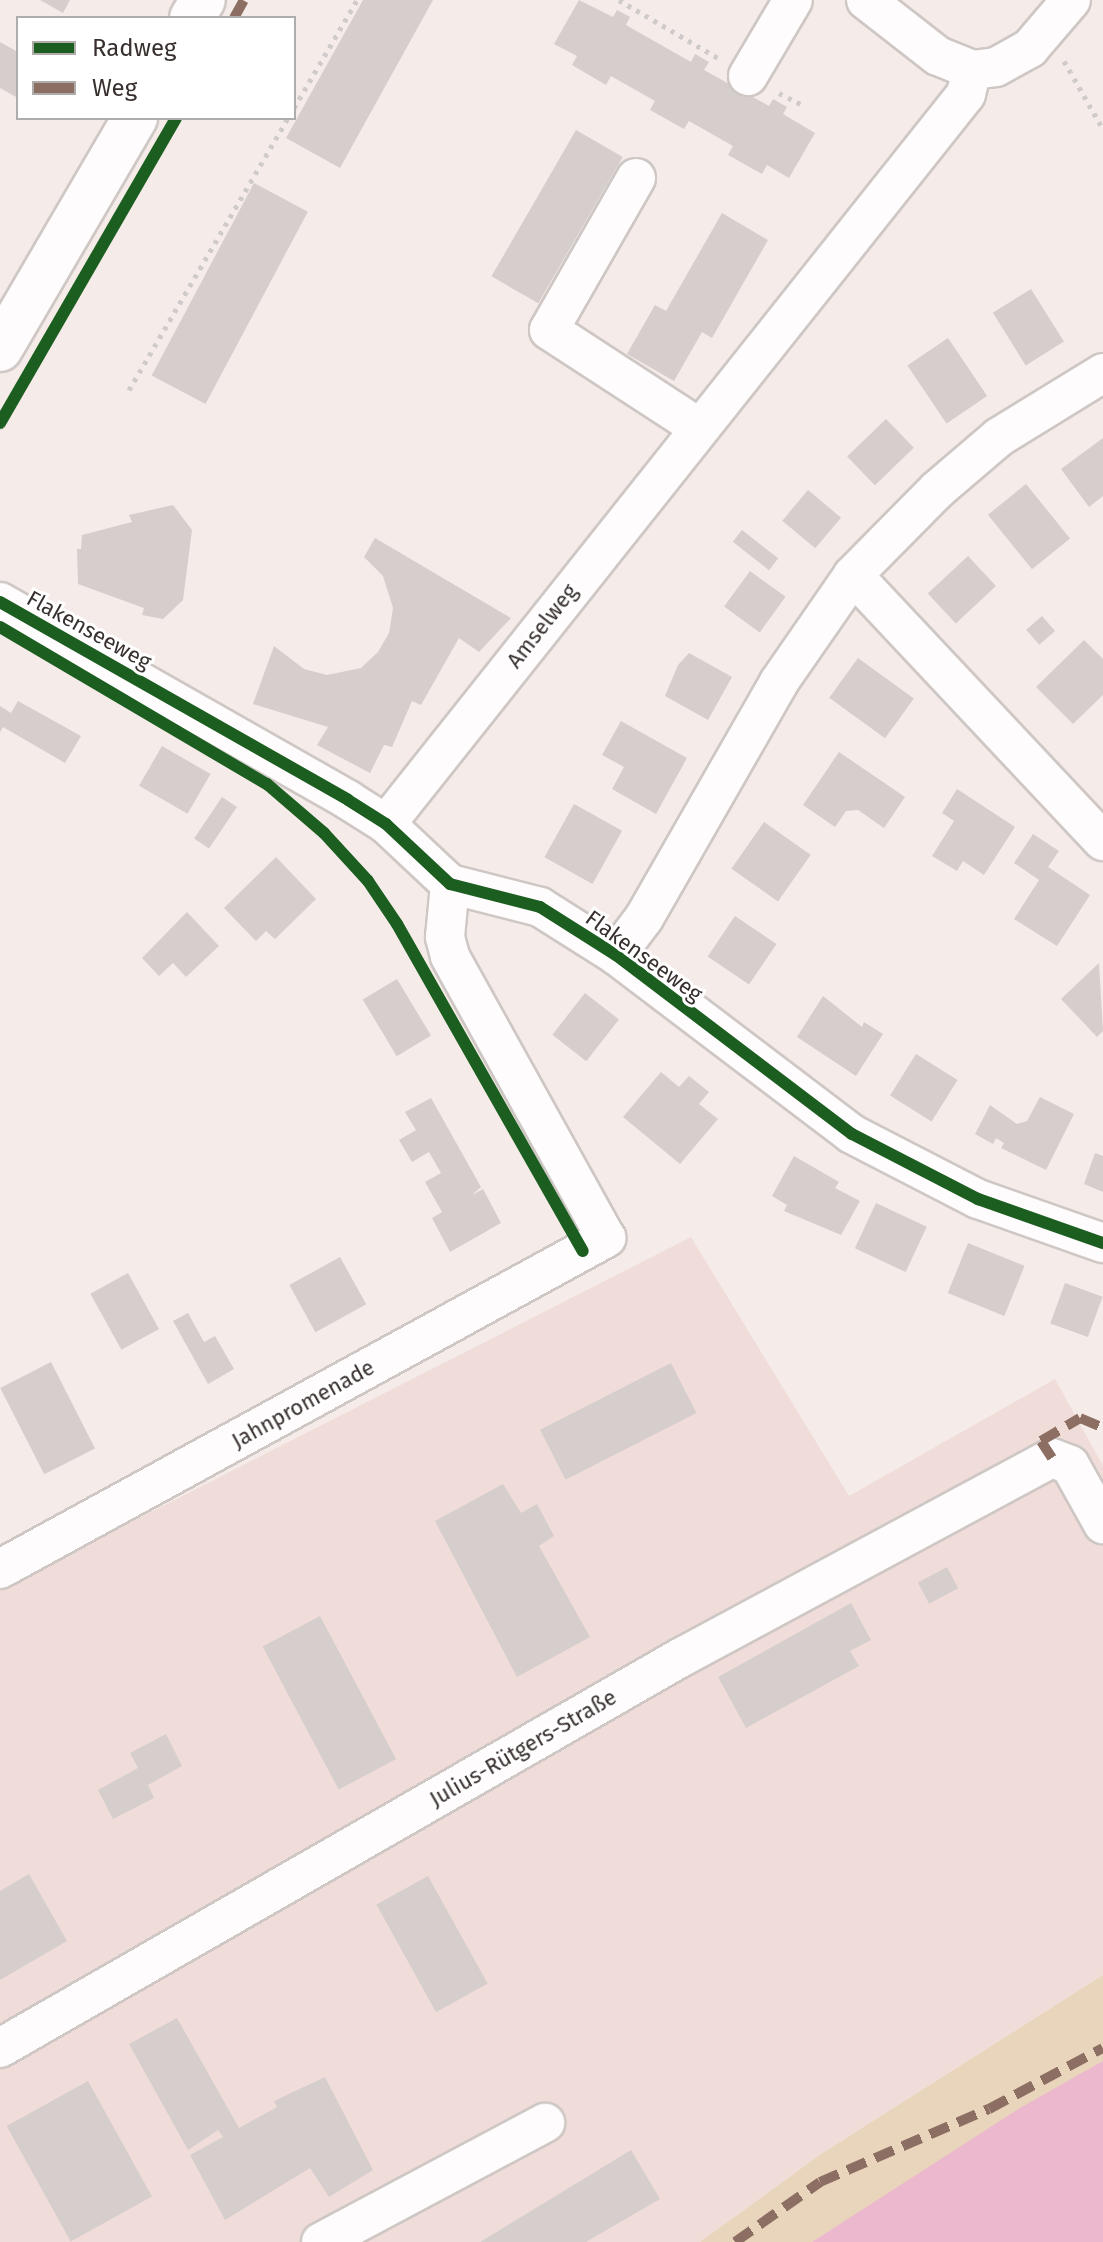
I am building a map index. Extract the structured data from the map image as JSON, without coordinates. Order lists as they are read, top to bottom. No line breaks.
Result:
{"streets":{"street":["Amselweg","Flakenseeweg","Jahnpromenade","Julius-Rütgers-Straße"]},"crossings":[["Amselweg","Flakenseeweg"],["Flakenseeweg","Jahnpromenade"]],"legend":["Radweg","Weg"]}
